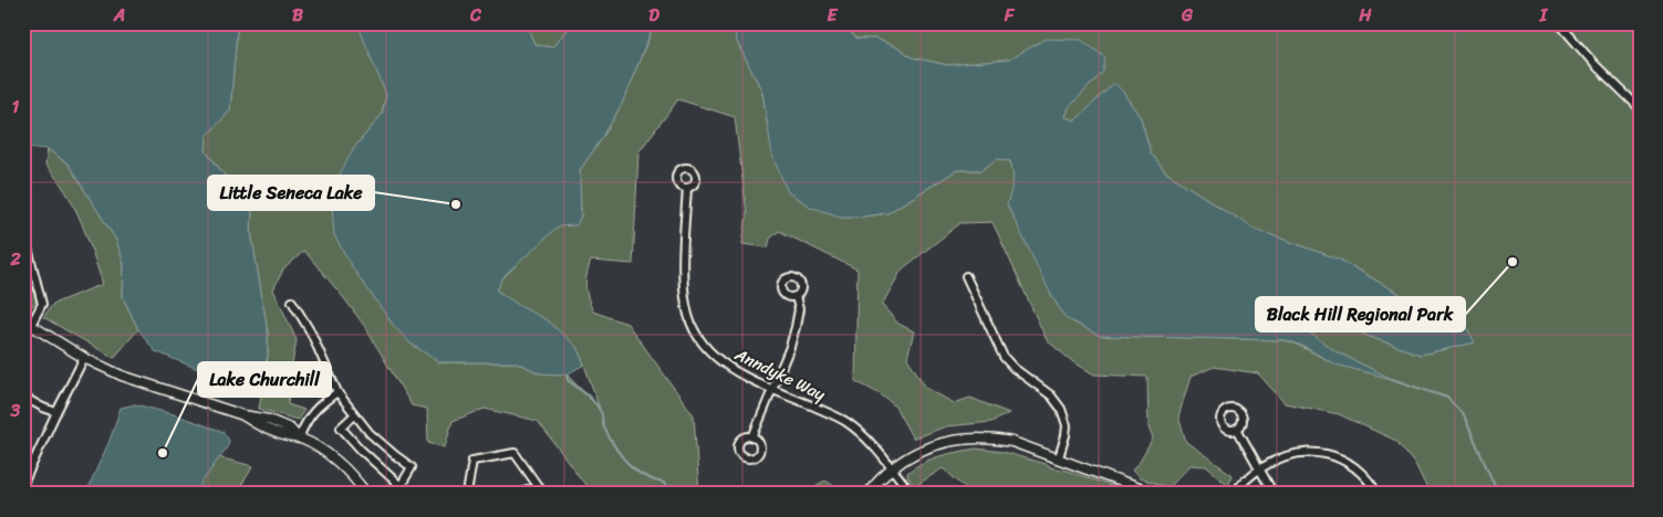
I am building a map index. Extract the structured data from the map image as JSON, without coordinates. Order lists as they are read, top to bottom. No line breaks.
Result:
{"streets":{"street":["Anndyke Way"]},"places":["Little Seneca Lake","Black Hill Regional Park","Lake Churchill"],"grid":{"columns":["A","B","C","D","E","F","G","H","I"],"rows":["1","2","3"]}}
